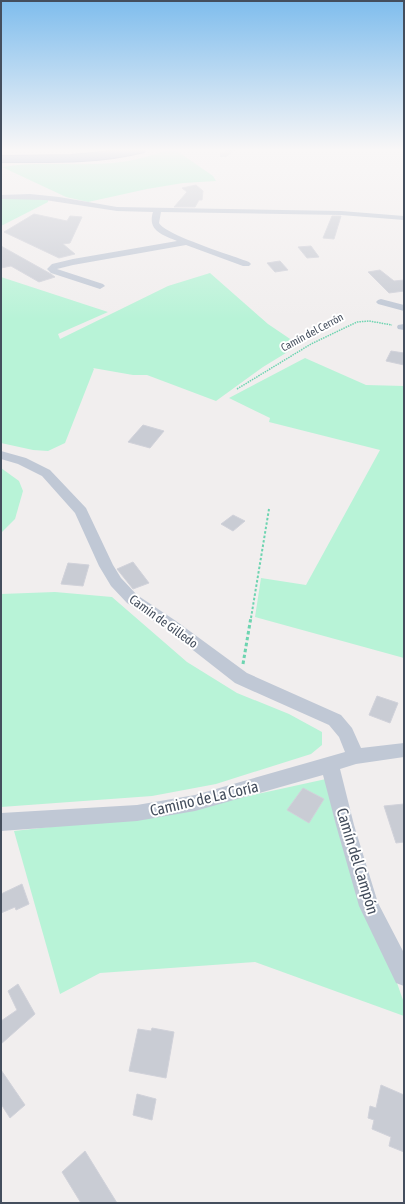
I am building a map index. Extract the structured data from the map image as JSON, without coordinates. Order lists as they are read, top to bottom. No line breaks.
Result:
{"streets":{"street":["Camín de Gilledo","Camino de La Coría","Camín del Campón"],"path":["Camín del Cerrón"]},"crossings":[["Camín de Gilledo","Camino de La Coría"],["Camino de La Coría","Camín del Campón"]]}
